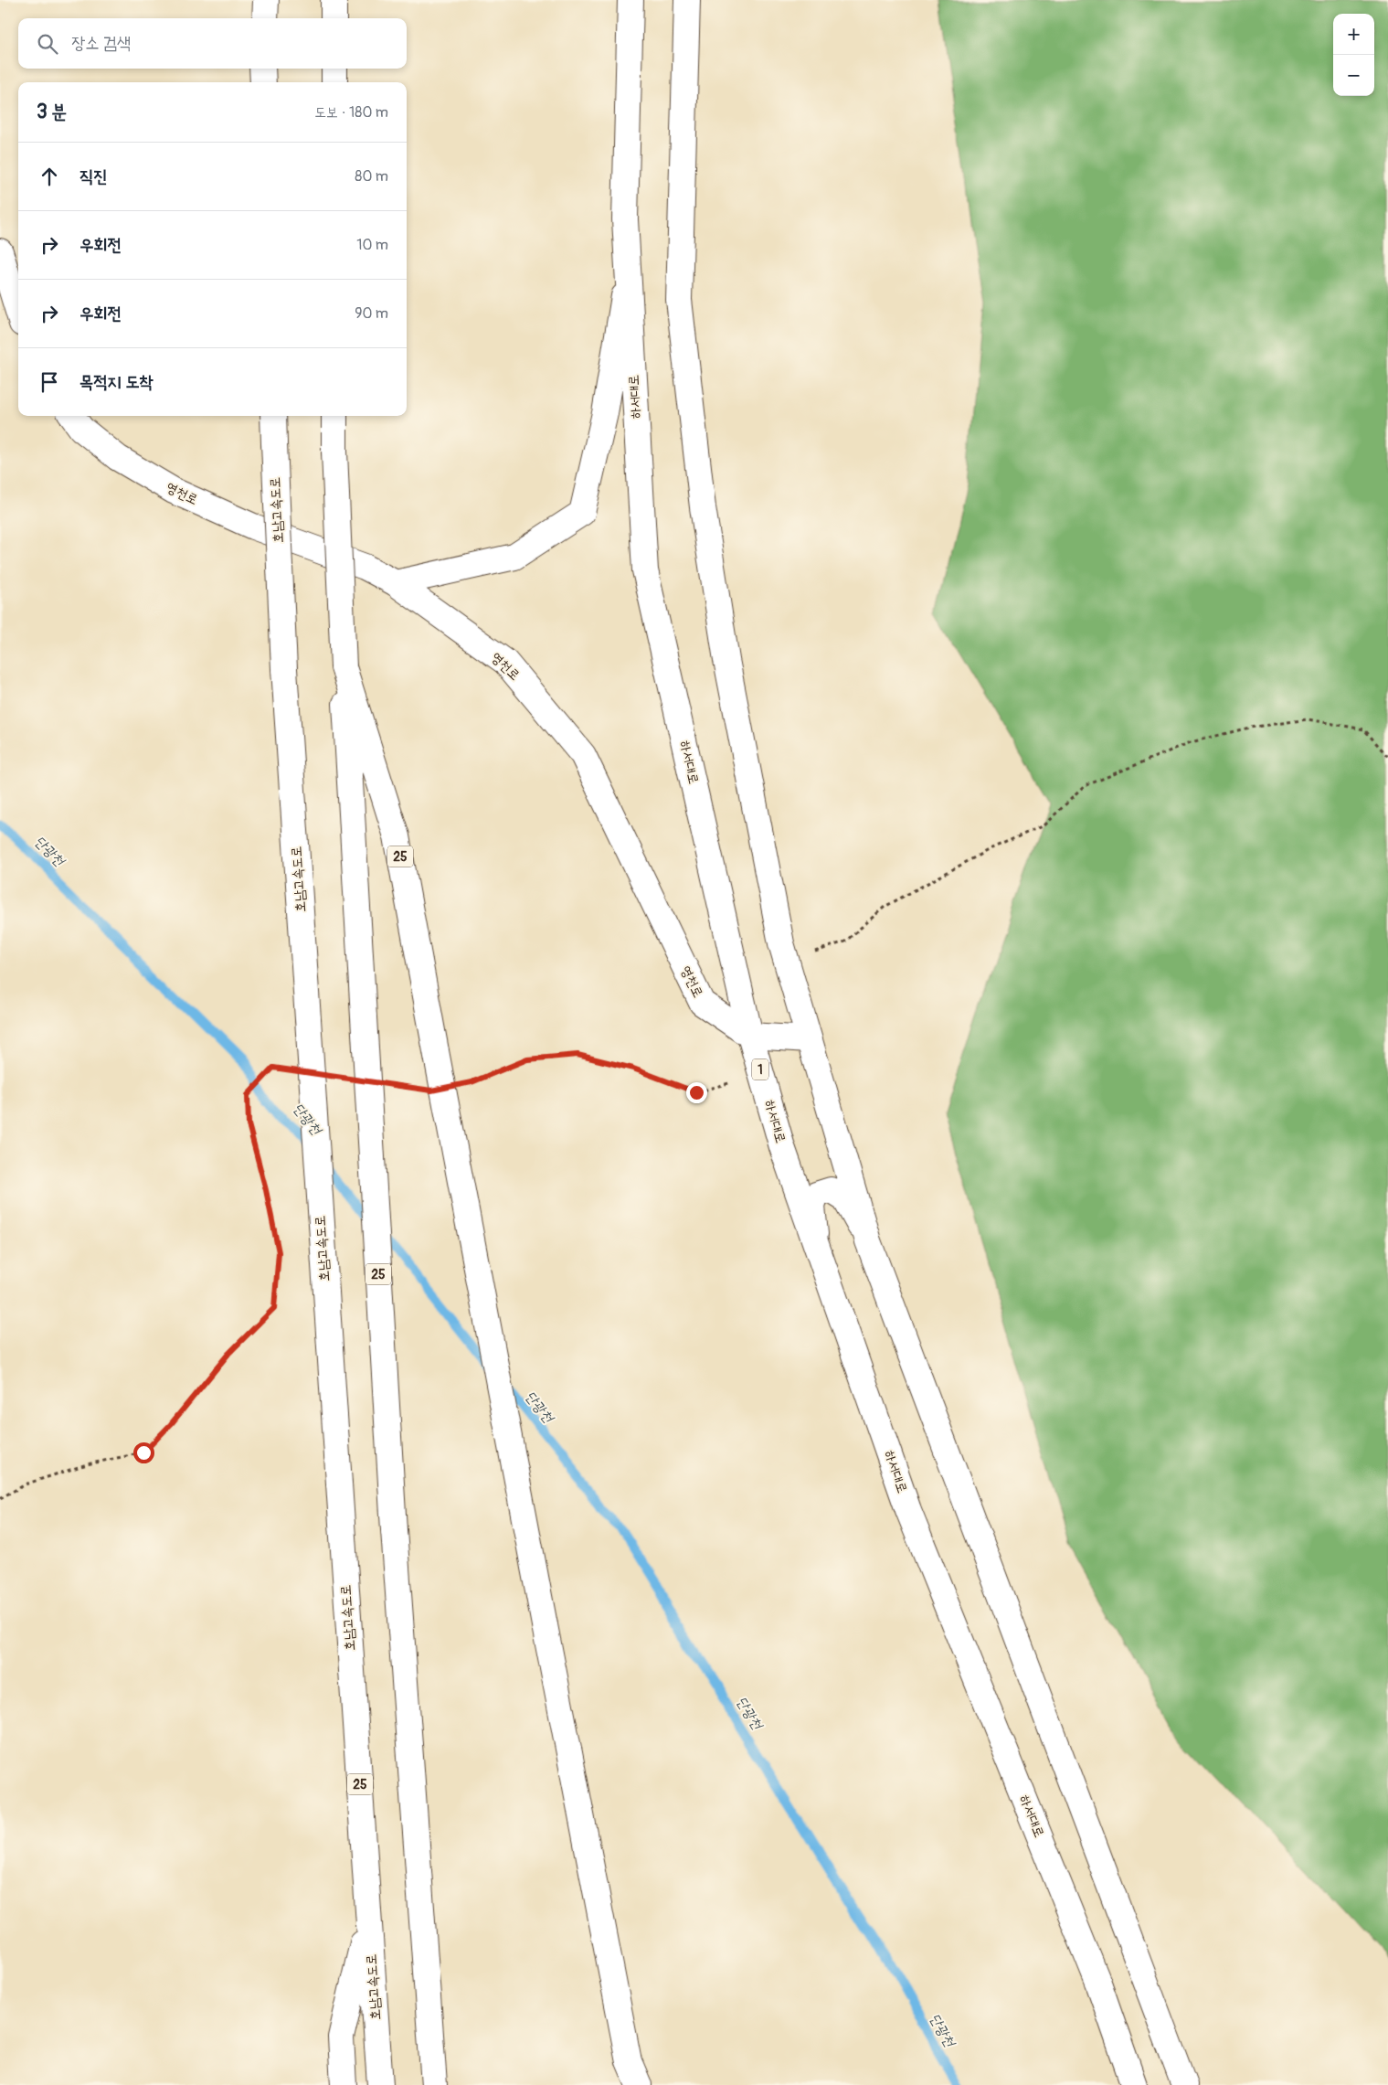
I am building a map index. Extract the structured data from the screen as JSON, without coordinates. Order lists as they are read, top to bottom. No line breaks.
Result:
{"streets":{"main road":["하서대로","영천로","호남고속도로","25","1"]},"crossings":[["하서대로","영천로"]],"water":["단광천"],"page":{"map_buttons":["+","−"],"search":"장소 검색","heading":["3 분","도보 · 180 m"],"list":[["직진","80 m"],["우회전","10 m"],["우회전","90 m"],"목적지 도착"]}}
